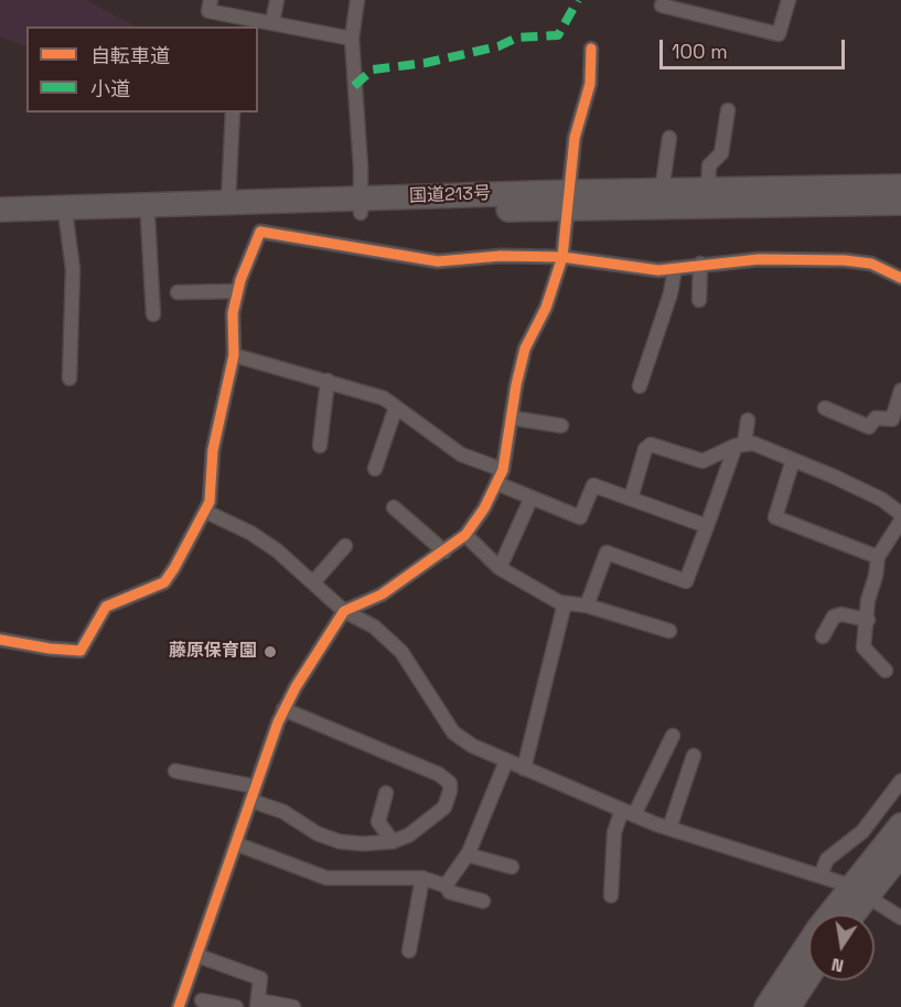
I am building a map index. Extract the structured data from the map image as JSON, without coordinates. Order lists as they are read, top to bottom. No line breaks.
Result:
{"streets":{"highway":["国道213号"]},"places":["藤原保育園"],"legend":["自転車道","小道"],"scale_bar":"100 m","north":"bottom"}
